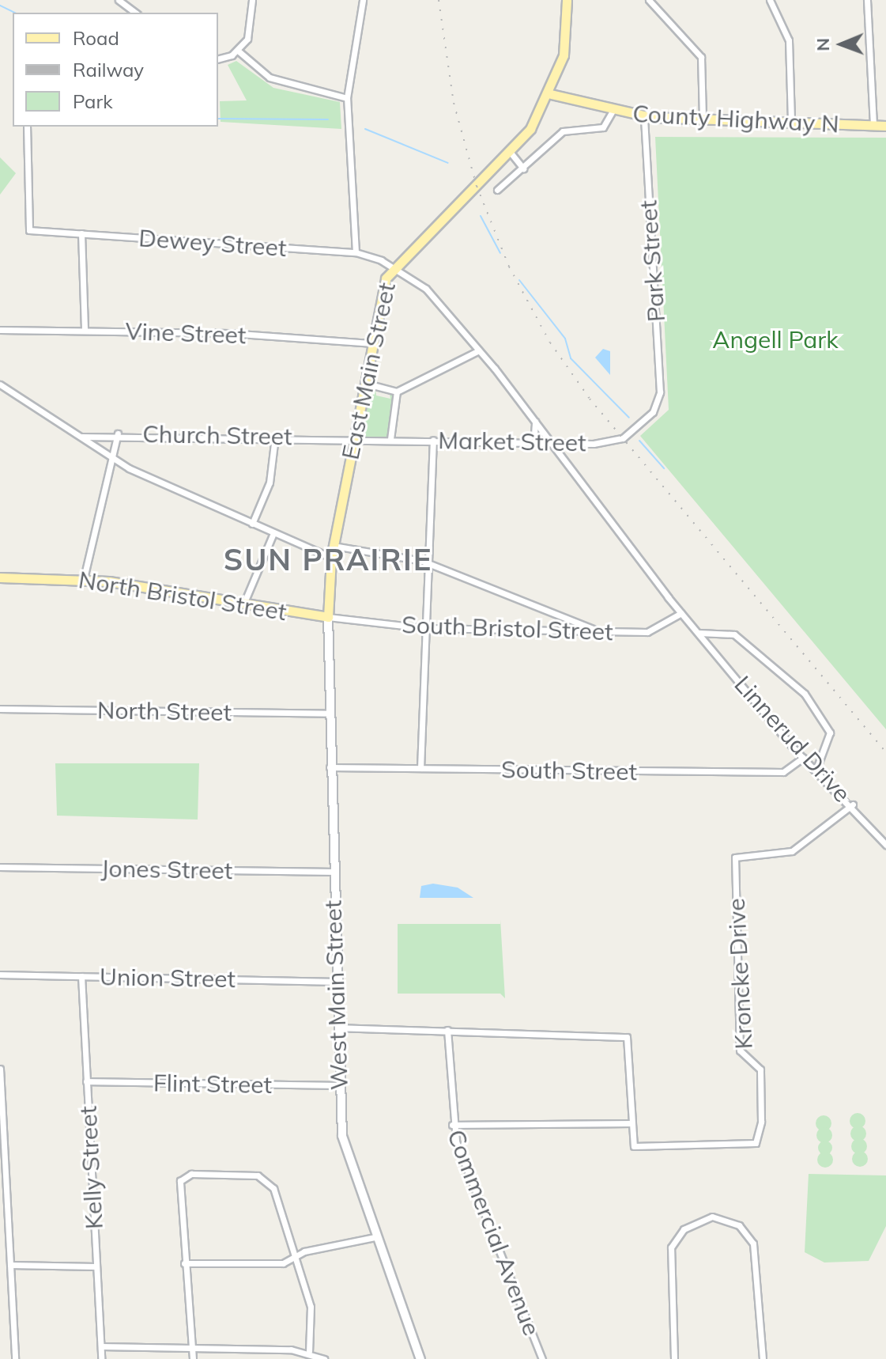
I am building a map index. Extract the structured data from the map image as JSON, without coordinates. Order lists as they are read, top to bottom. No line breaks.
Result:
{"streets":{"main road":["County Highway N","East Main Street","North Bristol Street","West Main Street"],"street":["Dewey Street","Park Street","Vine Street","Church Street","Market Street","South Bristol Street","North Street","Linnerud Drive","South Street","Jones Street","Kroncke Drive","Union Street","Flint Street","Kelly Street","Commercial Avenue"]},"crossings":[["County Highway N","Park Street"],["County Highway N","East Main Street"],["Dewey Street","East Main Street"],["Dewey Street","Market Street"],["Dewey Street","Linnerud Drive"],["Park Street","Market Street"],["Vine Street","East Main Street"],["East Main Street","Church Street"],["East Main Street","Market Street"],["East Main Street","North Bristol Street"],["East Main Street","South Bristol Street"],["East Main Street","West Main Street"],["Church Street","Market Street"],["Market Street","Linnerud Drive"],["North Bristol Street","South Bristol Street"],["North Bristol Street","West Main Street"],["South Bristol Street","Linnerud Drive"],["South Bristol Street","West Main Street"],["North Street","West Main Street"],["Linnerud Drive","South Street"],["Linnerud Drive","Kroncke Drive"],["South Street","West Main Street"],["Jones Street","West Main Street"],["Kroncke Drive","West Main Street"],["Kroncke Drive","Commercial Avenue"],["Union Street","West Main Street"],["Union Street","Kelly Street"],["West Main Street","Flint Street"],["Flint Street","Kelly Street"]],"districts":["SUN PRAIRIE"],"parks":["Angell Park"],"legend":["Road","Railway","Park"],"north":"left"}
